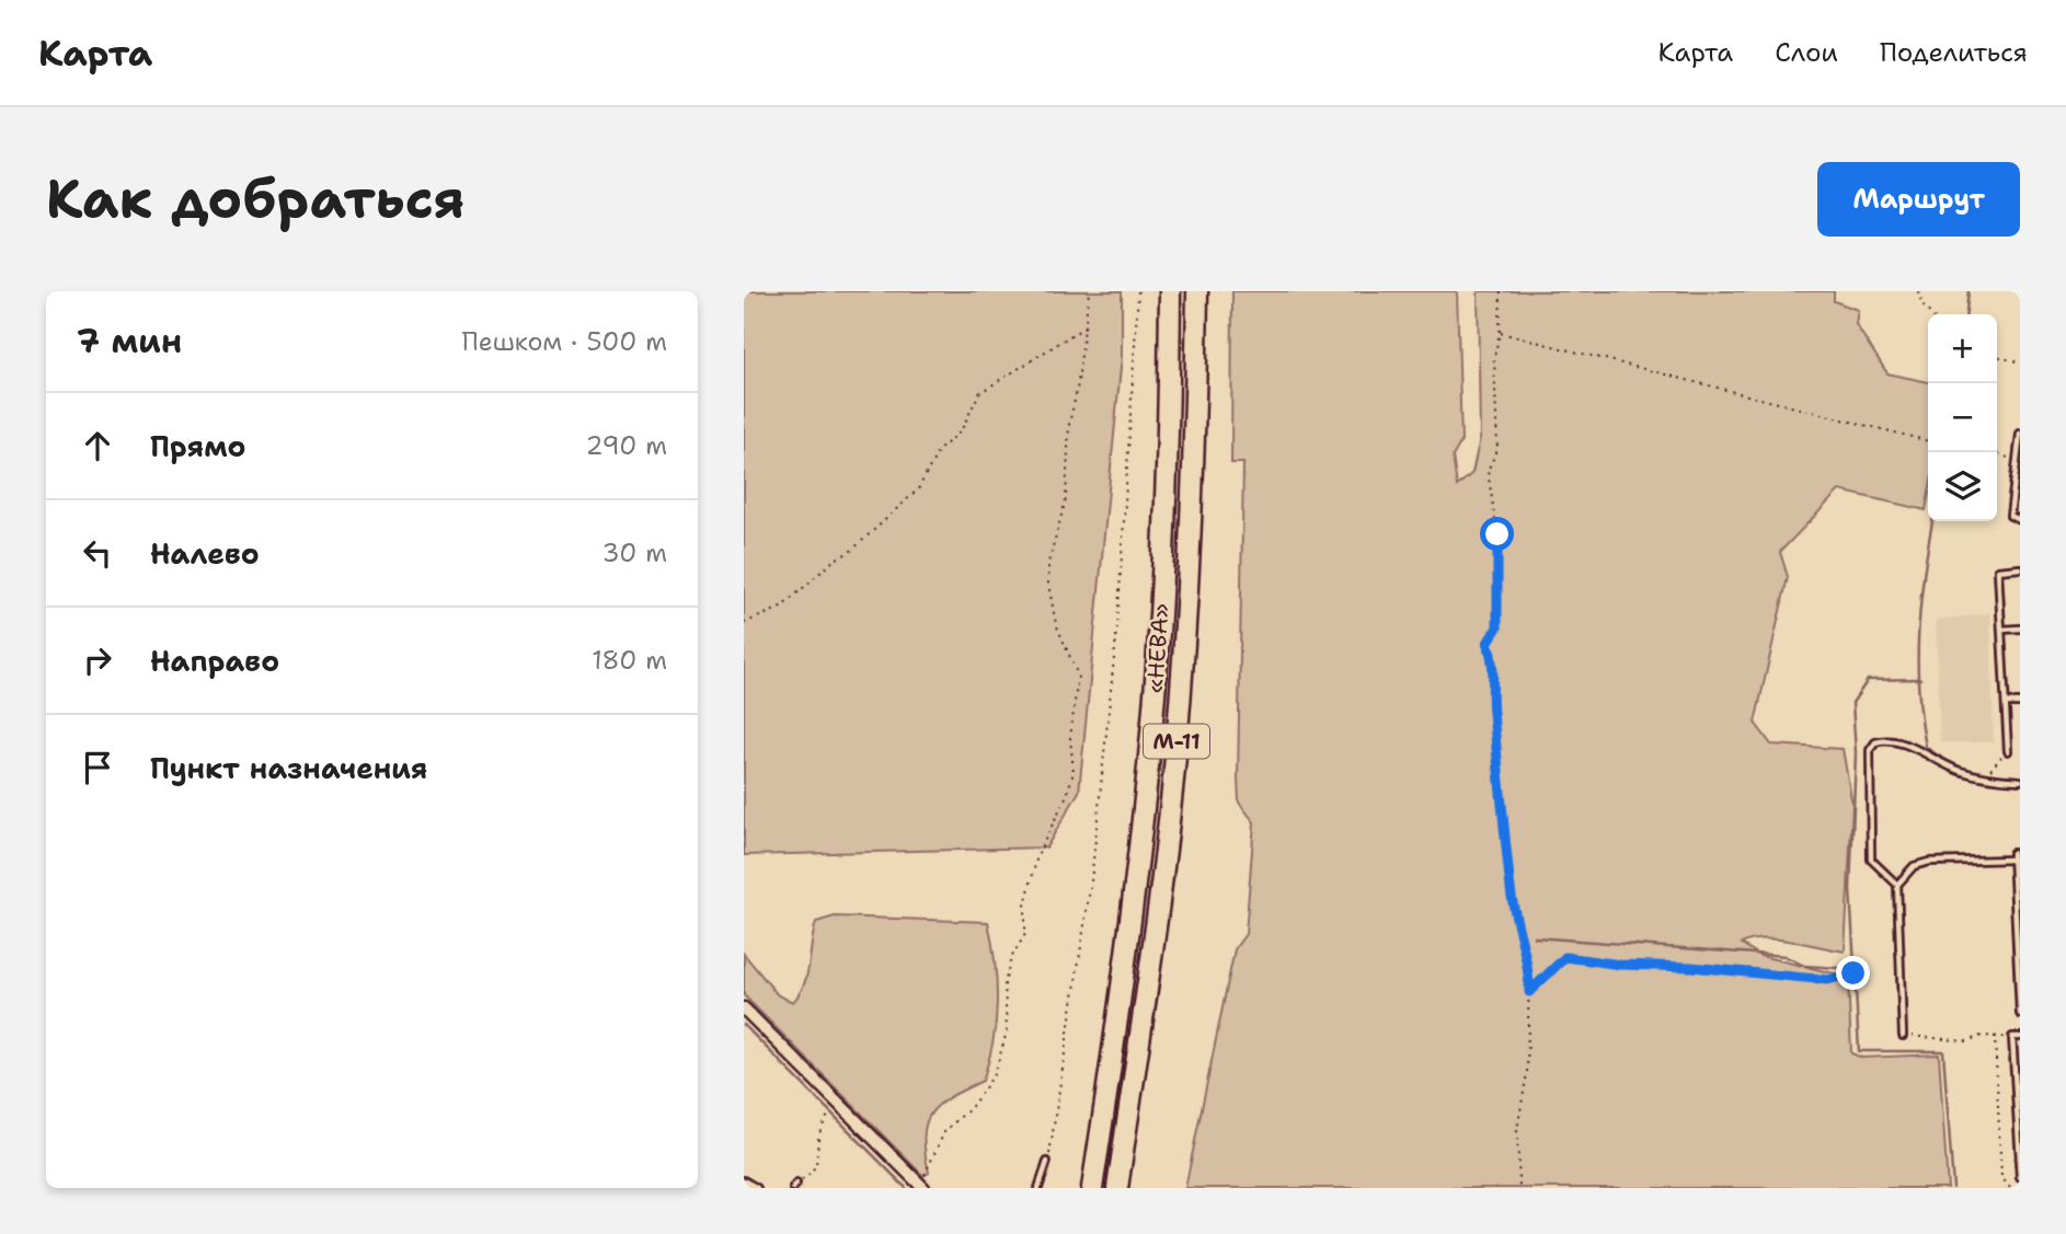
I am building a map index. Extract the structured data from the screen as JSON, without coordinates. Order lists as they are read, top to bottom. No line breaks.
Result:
{"streets":{"highway":["«НЕВА»","М-11"]},"page":{"header":"Карта","nav":["Карта","Слои","Поделиться"],"buttons":"Маршрут","title":"Как добраться","heading":["7 мин","Пешком · 500 m"],"map_buttons":["+","−"],"list":[["Прямо","290 m"],["Налево","30 m"],["Направо","180 m"],"Пункт назначения"]}}
